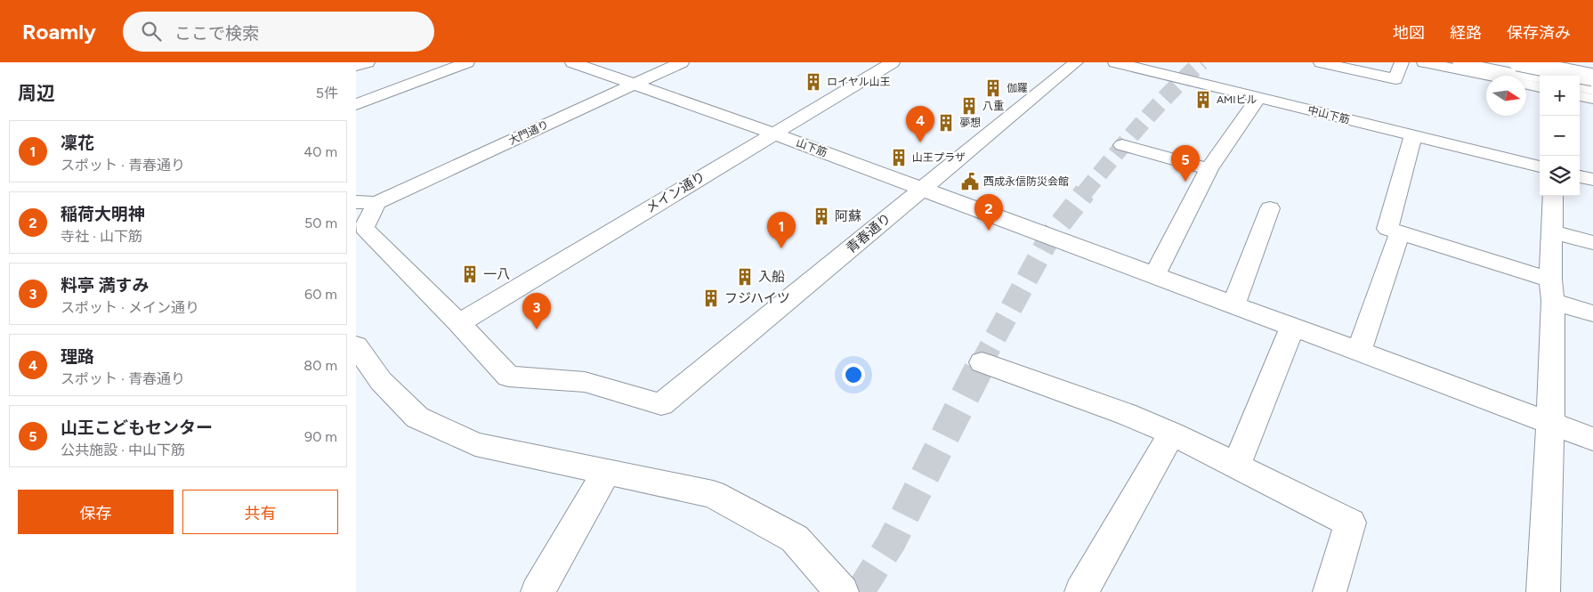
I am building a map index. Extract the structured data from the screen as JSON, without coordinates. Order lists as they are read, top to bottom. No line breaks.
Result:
{"streets":{"main road":["中山下筋","大門通り","山下筋","メイン通り","青春通り"]},"crossings":[["大門通り","山下筋"],["山下筋","メイン通り"],["山下筋","青春通り"],["メイン通り","青春通り"]],"places":{"building":["ロイヤル山王","伽羅","AMIビル","八重","夢想","山王プラザ","阿蘇","一八","入船","フジハイツ"],"public building":["西成永信防災会館"]},"north":"right","page":{"header":"Roamly","search":"ここで検索","nav":["地図","経路","保存済み"],"heading":["周辺","5件"],"map_buttons":["+","−"],"pins":["4","5","2","1","3"],"list":[{"mark":"1","name":"凜花","note":"スポット · 青春通り","value":"40 m"},{"mark":"2","name":"稲荷大明神","note":"寺社 · 山下筋","value":"50 m"},{"mark":"3","name":"料亭 満すみ","note":"スポット · メイン通り","value":"60 m"},{"mark":"4","name":"理路","note":"スポット · 青春通り","value":"80 m"},{"mark":"5","name":"山王こどもセンター","note":"公共施設 · 中山下筋","value":"90 m"}],"buttons":["保存","共有"]}}
